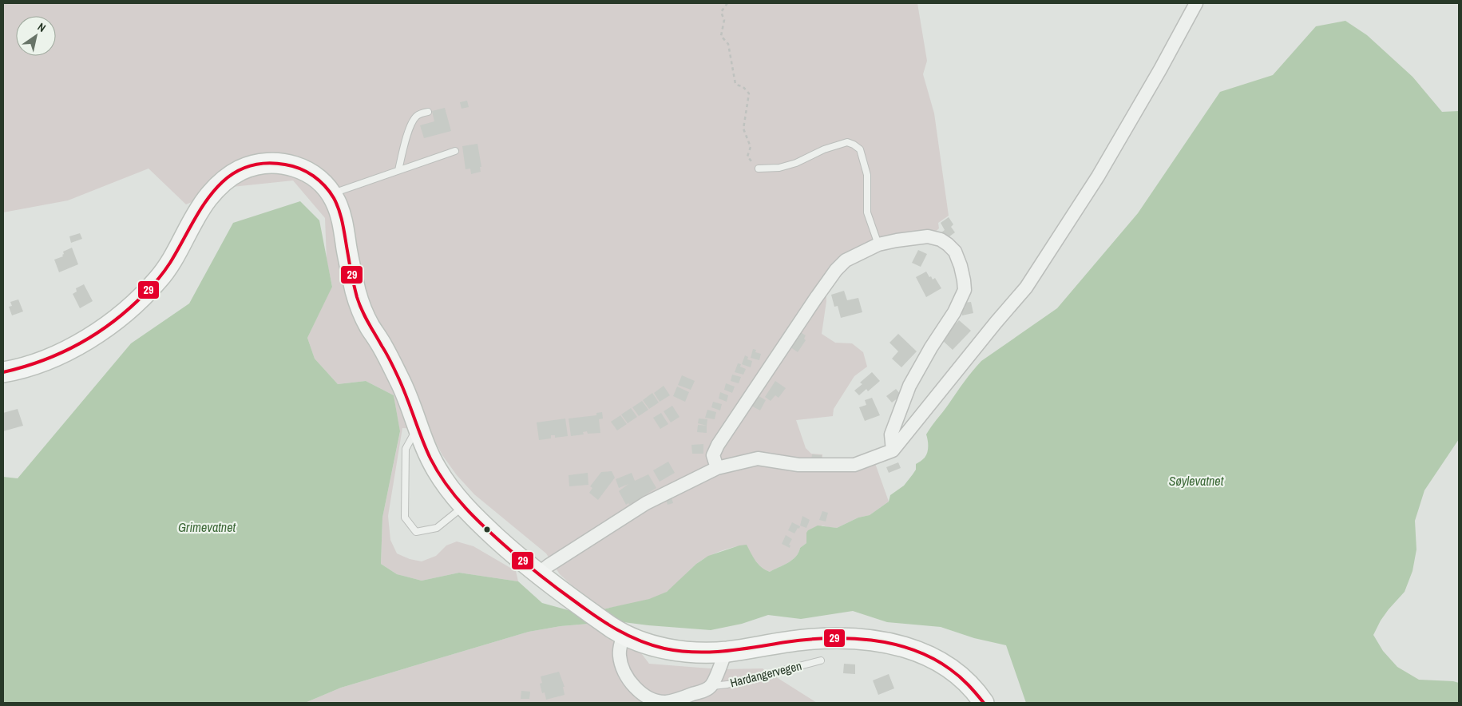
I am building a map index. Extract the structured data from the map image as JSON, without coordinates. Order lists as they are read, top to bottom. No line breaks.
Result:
{"streets":{"main road":["Hardangervegen"]},"water":["Søylevatnet","Grimevatnet"],"lines":["transit line 29"],"north":"top right"}
